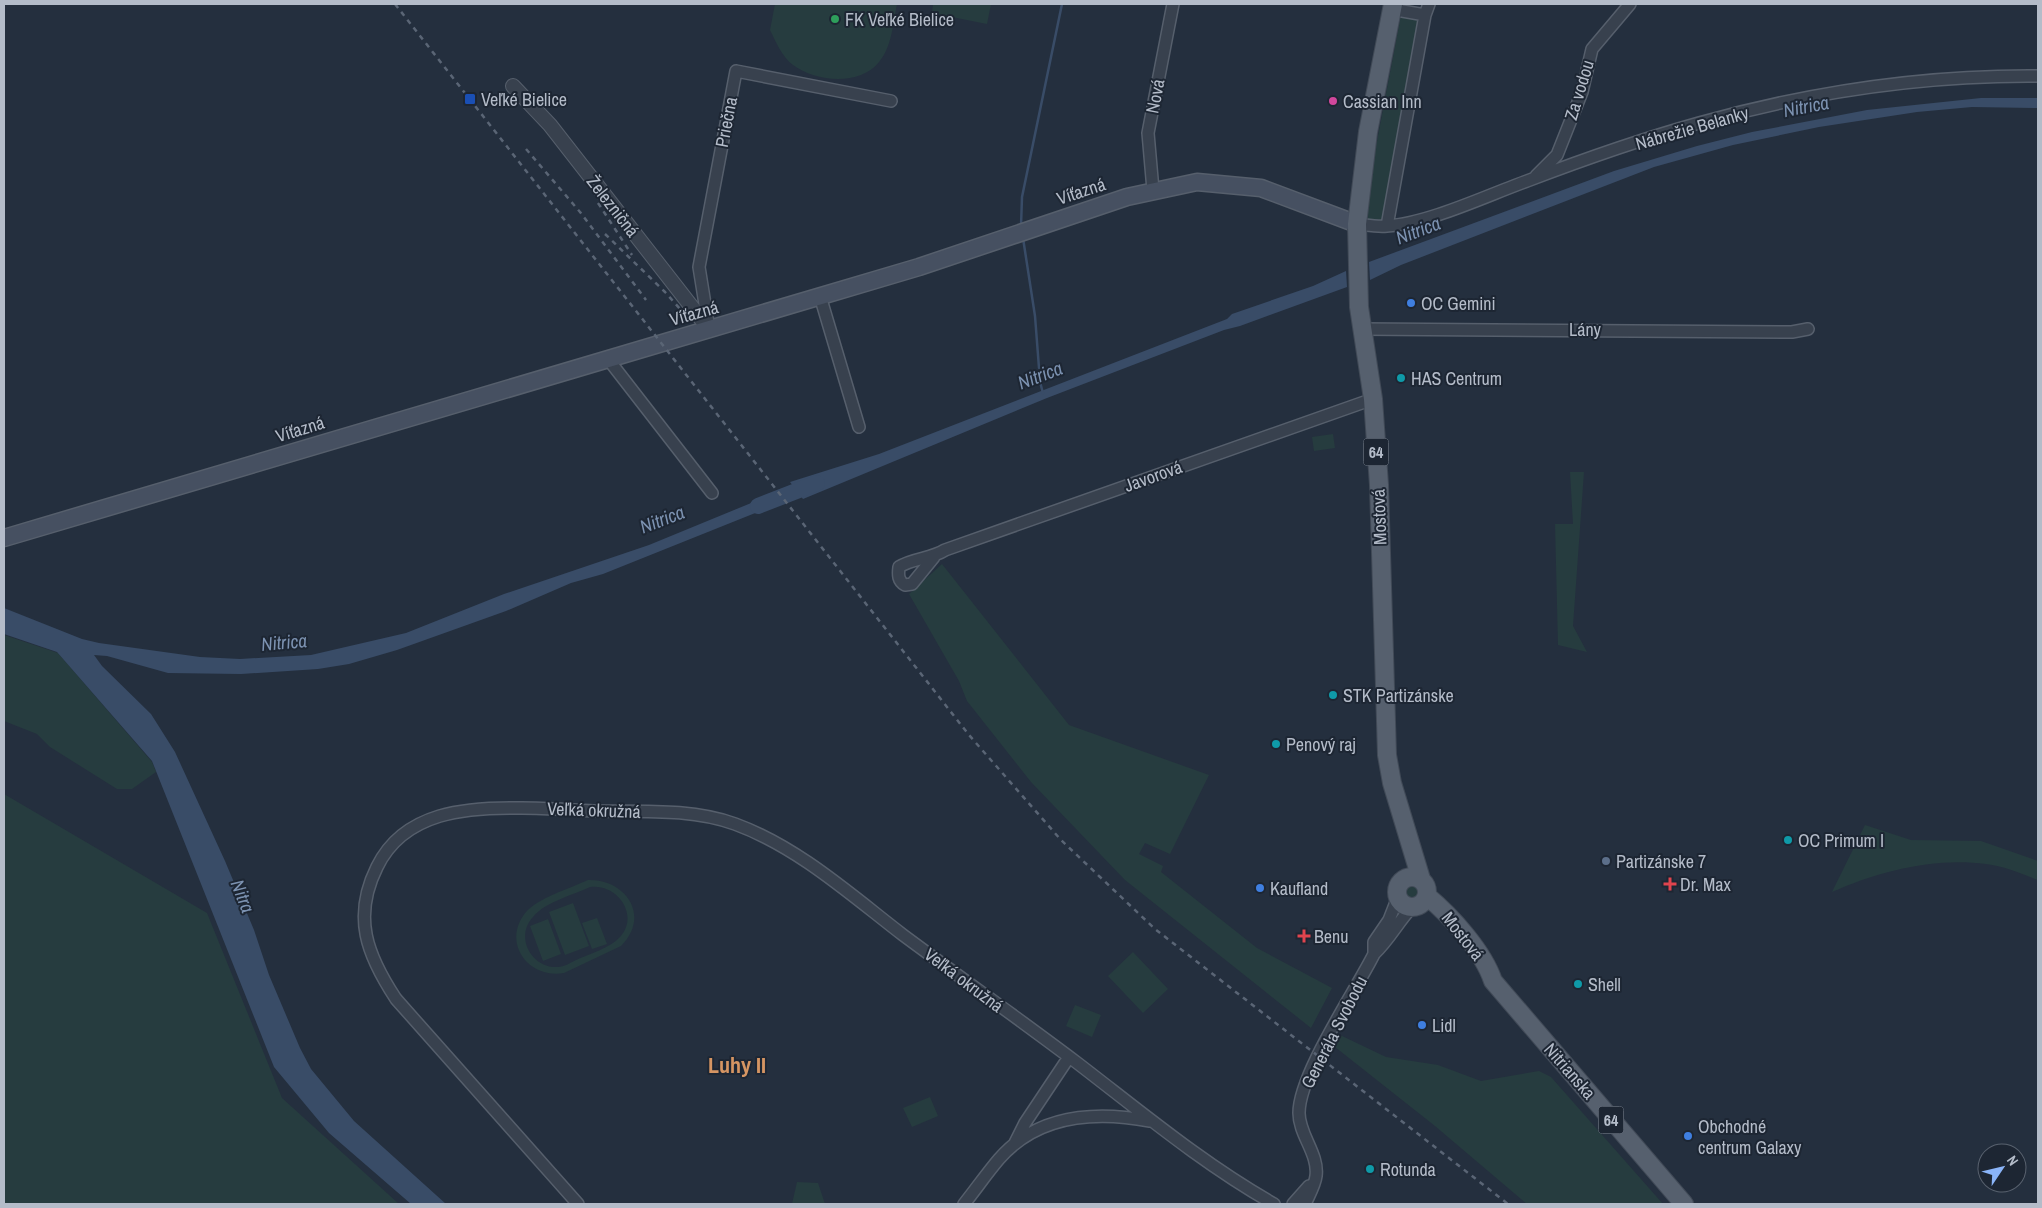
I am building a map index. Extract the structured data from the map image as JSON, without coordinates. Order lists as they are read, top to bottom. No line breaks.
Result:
{"streets":{"main road":["Víťazná","64","Mostová","Nitrianska"],"street":["Za vodou","Nová","Priečna","Nábrežie Belanky","Železničná","Lány","Javorová","Veľká okružná","Generála Svobodu"]},"crossings":[["Za vodou","Nábrežie Belanky"],["Nová","Víťazná"],["Priečna","Víťazná"],["Priečna","Železničná"],["Nábrežie Belanky","Víťazná"],["Nábrežie Belanky","64"],["Nábrežie Belanky","Mostová"],["Víťazná","Železničná"],["Víťazná","64"],["Víťazná","Mostová"],["Lány","Mostová"],["64","Mostová"],["64","Generála Svobodu"],["Javorová","Mostová"],["Mostová","Generála Svobodu"],["Mostová","Nitrianska"]],"districts":["Luhy II"],"water":["Nitrica","Nitra"],"places":{"other":["FK Veľké Bielice","Cassian Inn","OC Gemini","HAS Centrum","STK Partizánske","Penový raj","OC Primum I","Partizánske 7","Kaufland","Shell","Lidl","Obchodné centrum Galaxy","Rotunda"],"transit":["Veľké Bielice"],"health":["Dr. Max","Benu"]},"north":"top right"}
